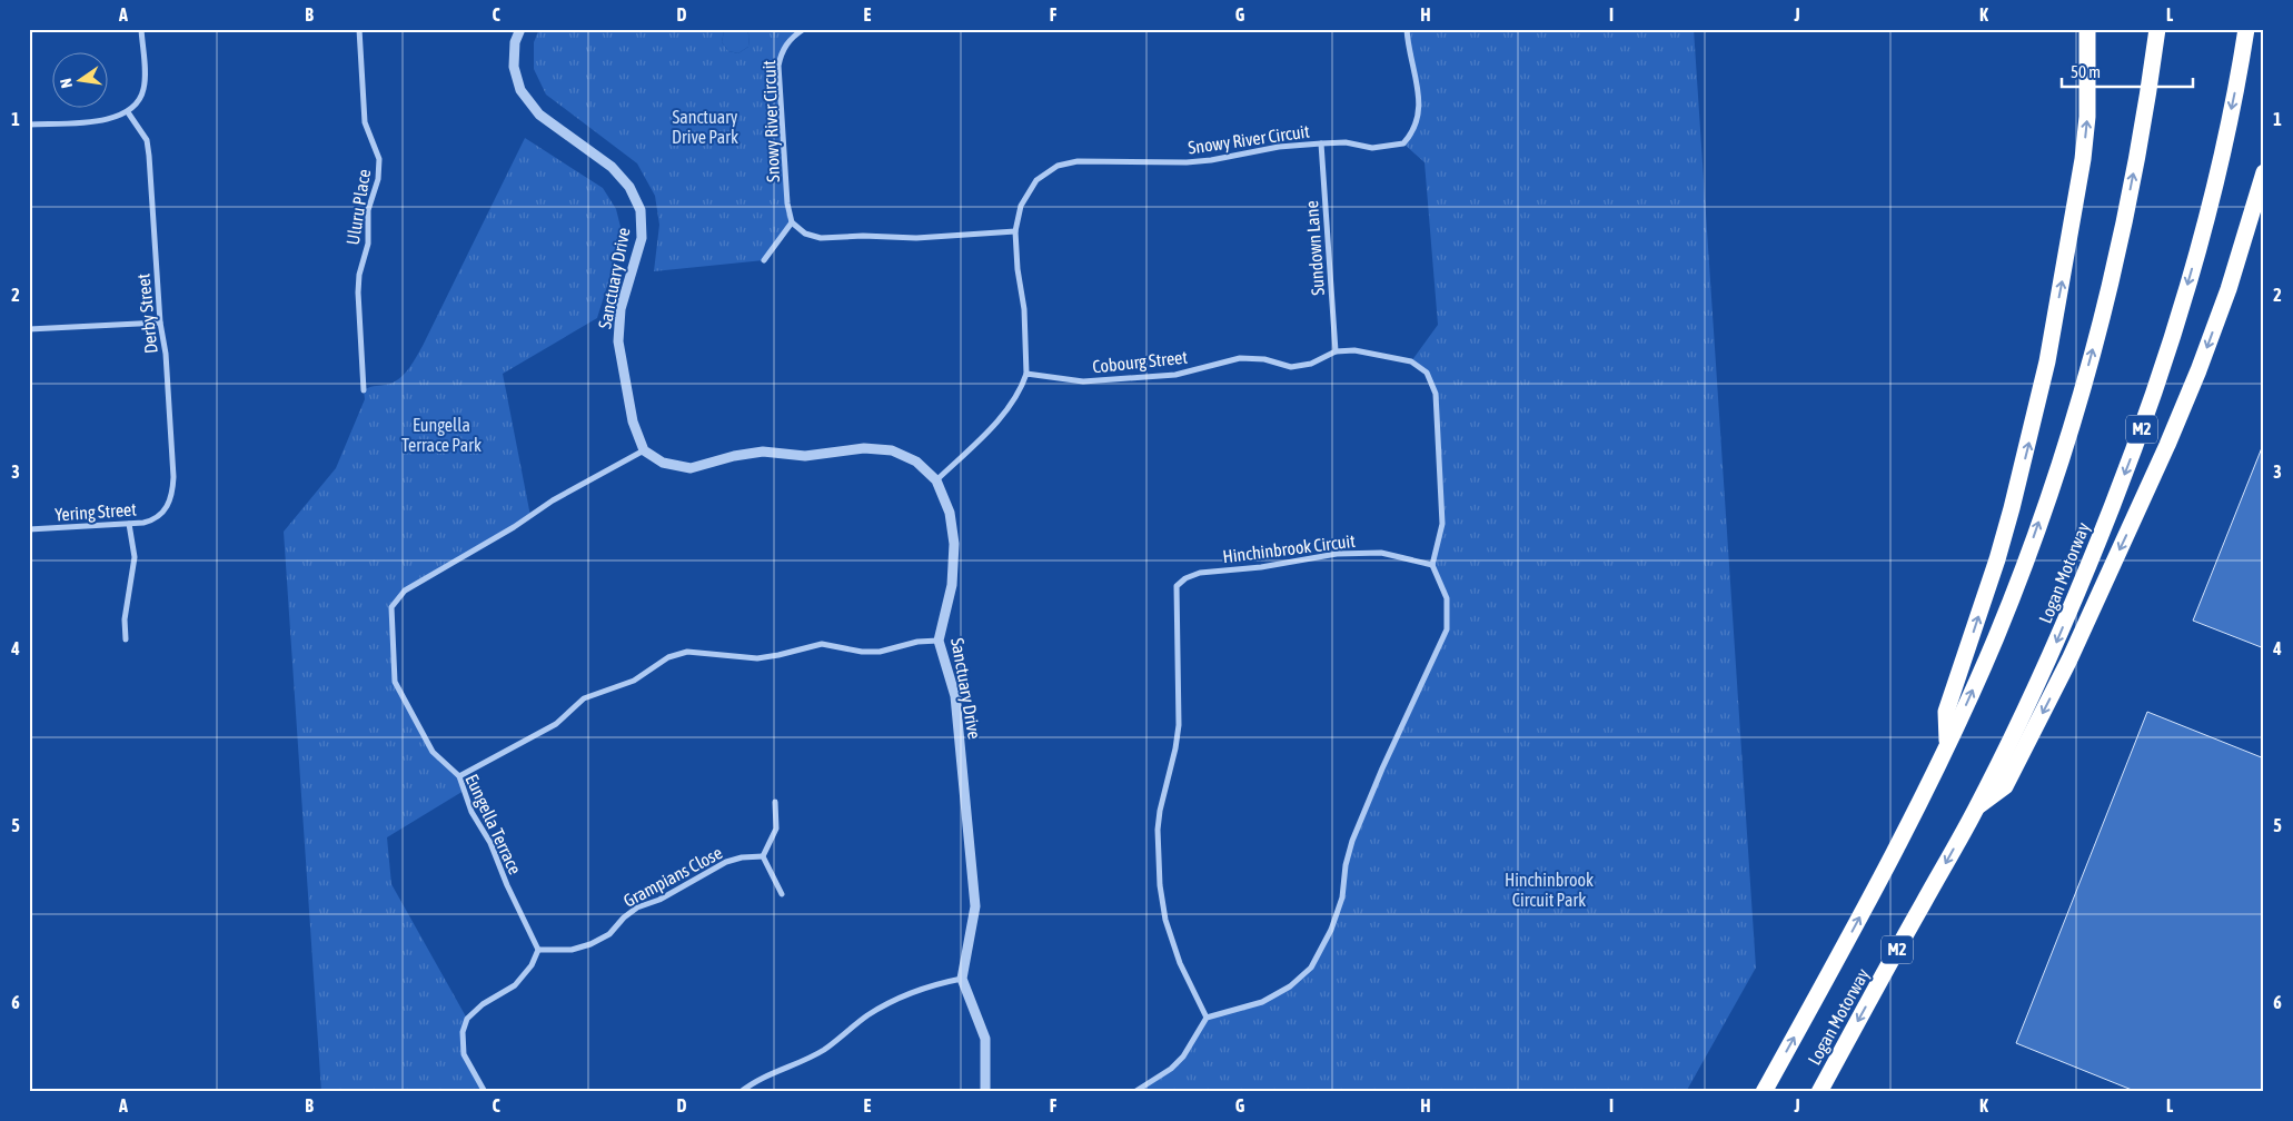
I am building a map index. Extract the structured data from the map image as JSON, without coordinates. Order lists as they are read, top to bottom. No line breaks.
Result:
{"streets":{"highway":["M2","Logan Motorway"],"street":["Snowy River Circuit","Uluru Place","Sundown Lane","Sanctuary Drive","Derby Street","Cobourg Street","Yering Street","Hinchinbrook Circuit","Eungella Terrace","Grampians Close"]},"crossings":[["Snowy River Circuit","Sundown Lane"],["Snowy River Circuit","Cobourg Street"],["Sundown Lane","Cobourg Street"],["Sanctuary Drive","Eungella Terrace"],["Derby Street","Yering Street"],["Cobourg Street","Hinchinbrook Circuit"],["Eungella Terrace","Grampians Close"]],"parks":["Sanctuary Drive Park","Eungella Terrace Park","Hinchinbrook Circuit Park"],"scale_bar":"50 m","north":"left","grid":{"columns":["A","B","C","D","E","F","G","H","I","J","K","L"],"rows":["1","2","3","4","5","6"]}}
